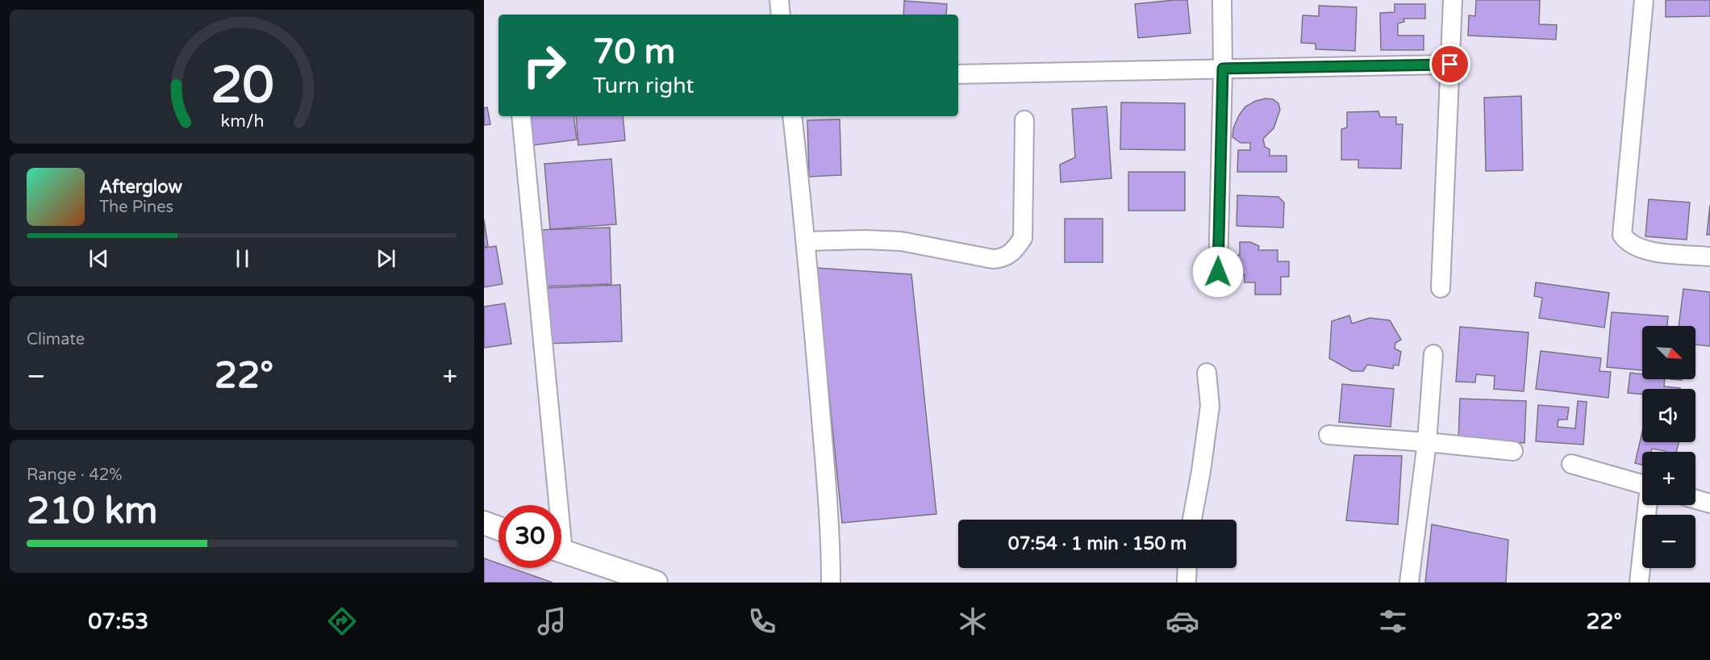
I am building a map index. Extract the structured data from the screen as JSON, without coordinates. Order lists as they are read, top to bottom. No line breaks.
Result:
{"north":"bottom right","page":{"turn":["70 m","Turn right"],"song":["Afterglow","The Pines"],"tile":["Climate",["Range · 42%","210 km"]],"map_buttons":["+","−"],"heat":["−","22°","+"],"limit":"30","trip":"07:54 · 1 min · 150 m","tabs":["07:53","22°"],"gauge":["20","km/h"]}}
